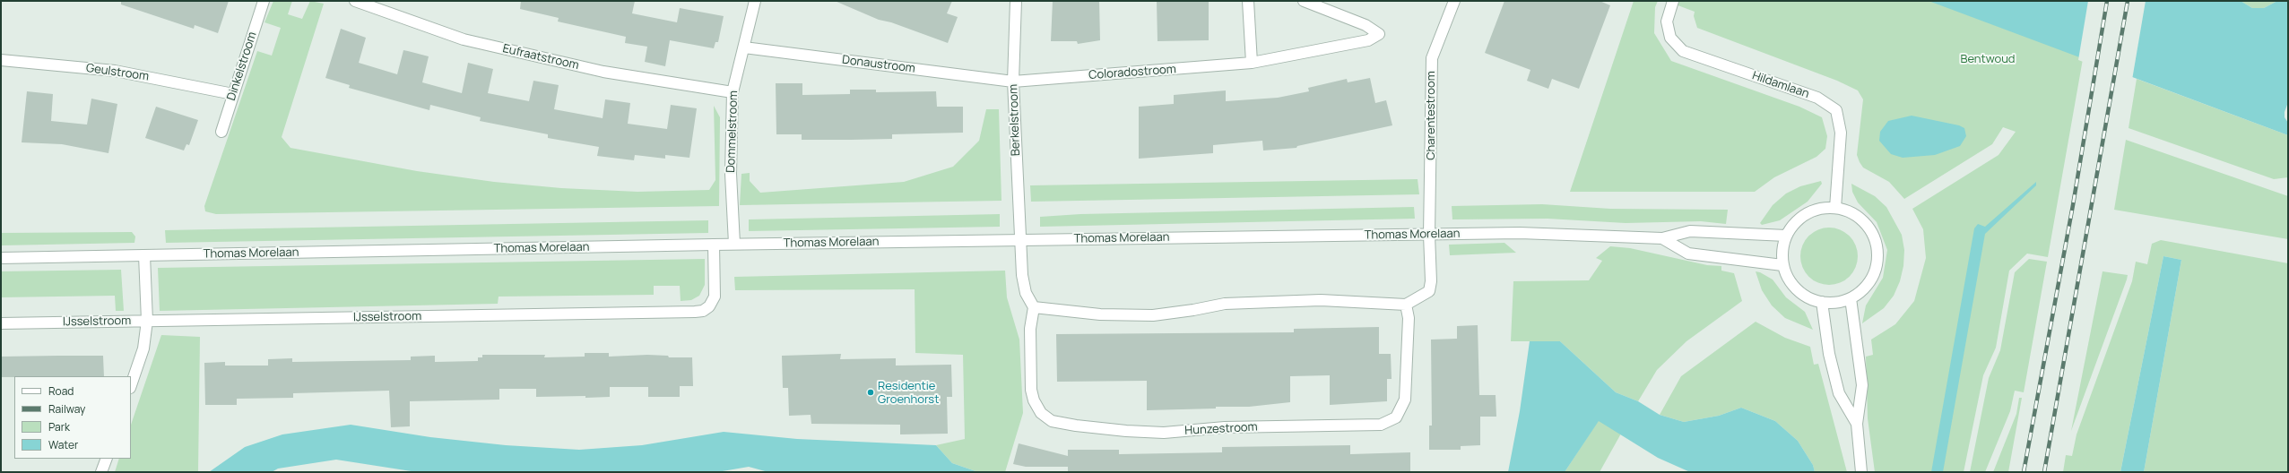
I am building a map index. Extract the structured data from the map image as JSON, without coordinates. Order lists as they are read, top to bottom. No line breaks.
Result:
{"streets":{"street":["Eufraatstroom","Donaustroom","Dinkelstroom","Geulstroom","Coloradostroom","Hildamlaan","Charentestroom","Berkelstroom","Dommelstroom","Thomas Morelaan","IJsselstroom","Hunzestroom"]},"crossings":[["Eufraatstroom","Dommelstroom"],["Donaustroom","Coloradostroom"],["Donaustroom","Berkelstroom"],["Donaustroom","Dommelstroom"],["Dinkelstroom","Geulstroom"],["Coloradostroom","Berkelstroom"],["Hildamlaan","Thomas Morelaan"],["Charentestroom","Thomas Morelaan"],["Berkelstroom","Thomas Morelaan"],["Dommelstroom","Thomas Morelaan"],["Thomas Morelaan","IJsselstroom"]],"parks":["Bentwoud"],"places":["Residentie Groenhorst"],"legend":["Road","Railway","Park","Water"]}
